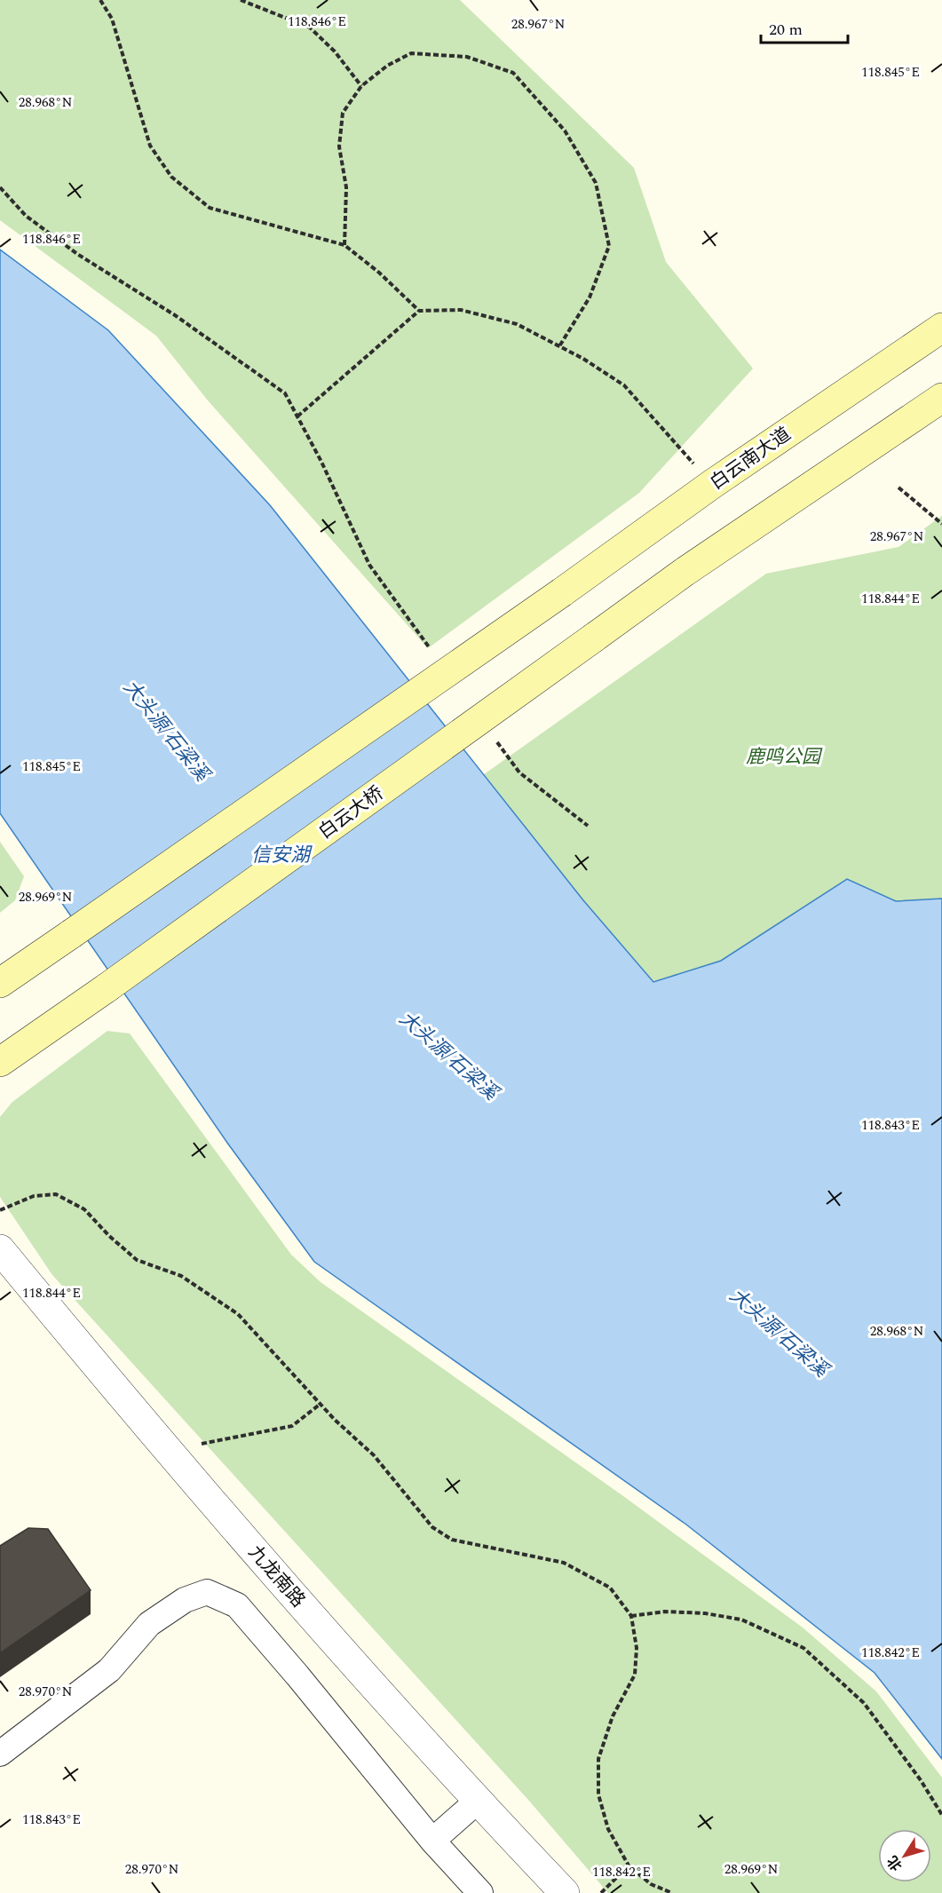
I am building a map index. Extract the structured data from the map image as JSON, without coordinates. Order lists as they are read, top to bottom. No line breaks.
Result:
{"streets":{"main road":["白云南大道","白云大桥"],"street":["九龙南路"]},"water":["大头源/石梁溪","信安湖"],"parks":["鹿鸣公园"],"scale_bar":"20 m","north":"bottom left","coordinates":["118.846°E","28.967°N","118.845°E","28.968°N","118.844°E","28.969°N","118.843°E","118.842°E","28.970°N"]}
